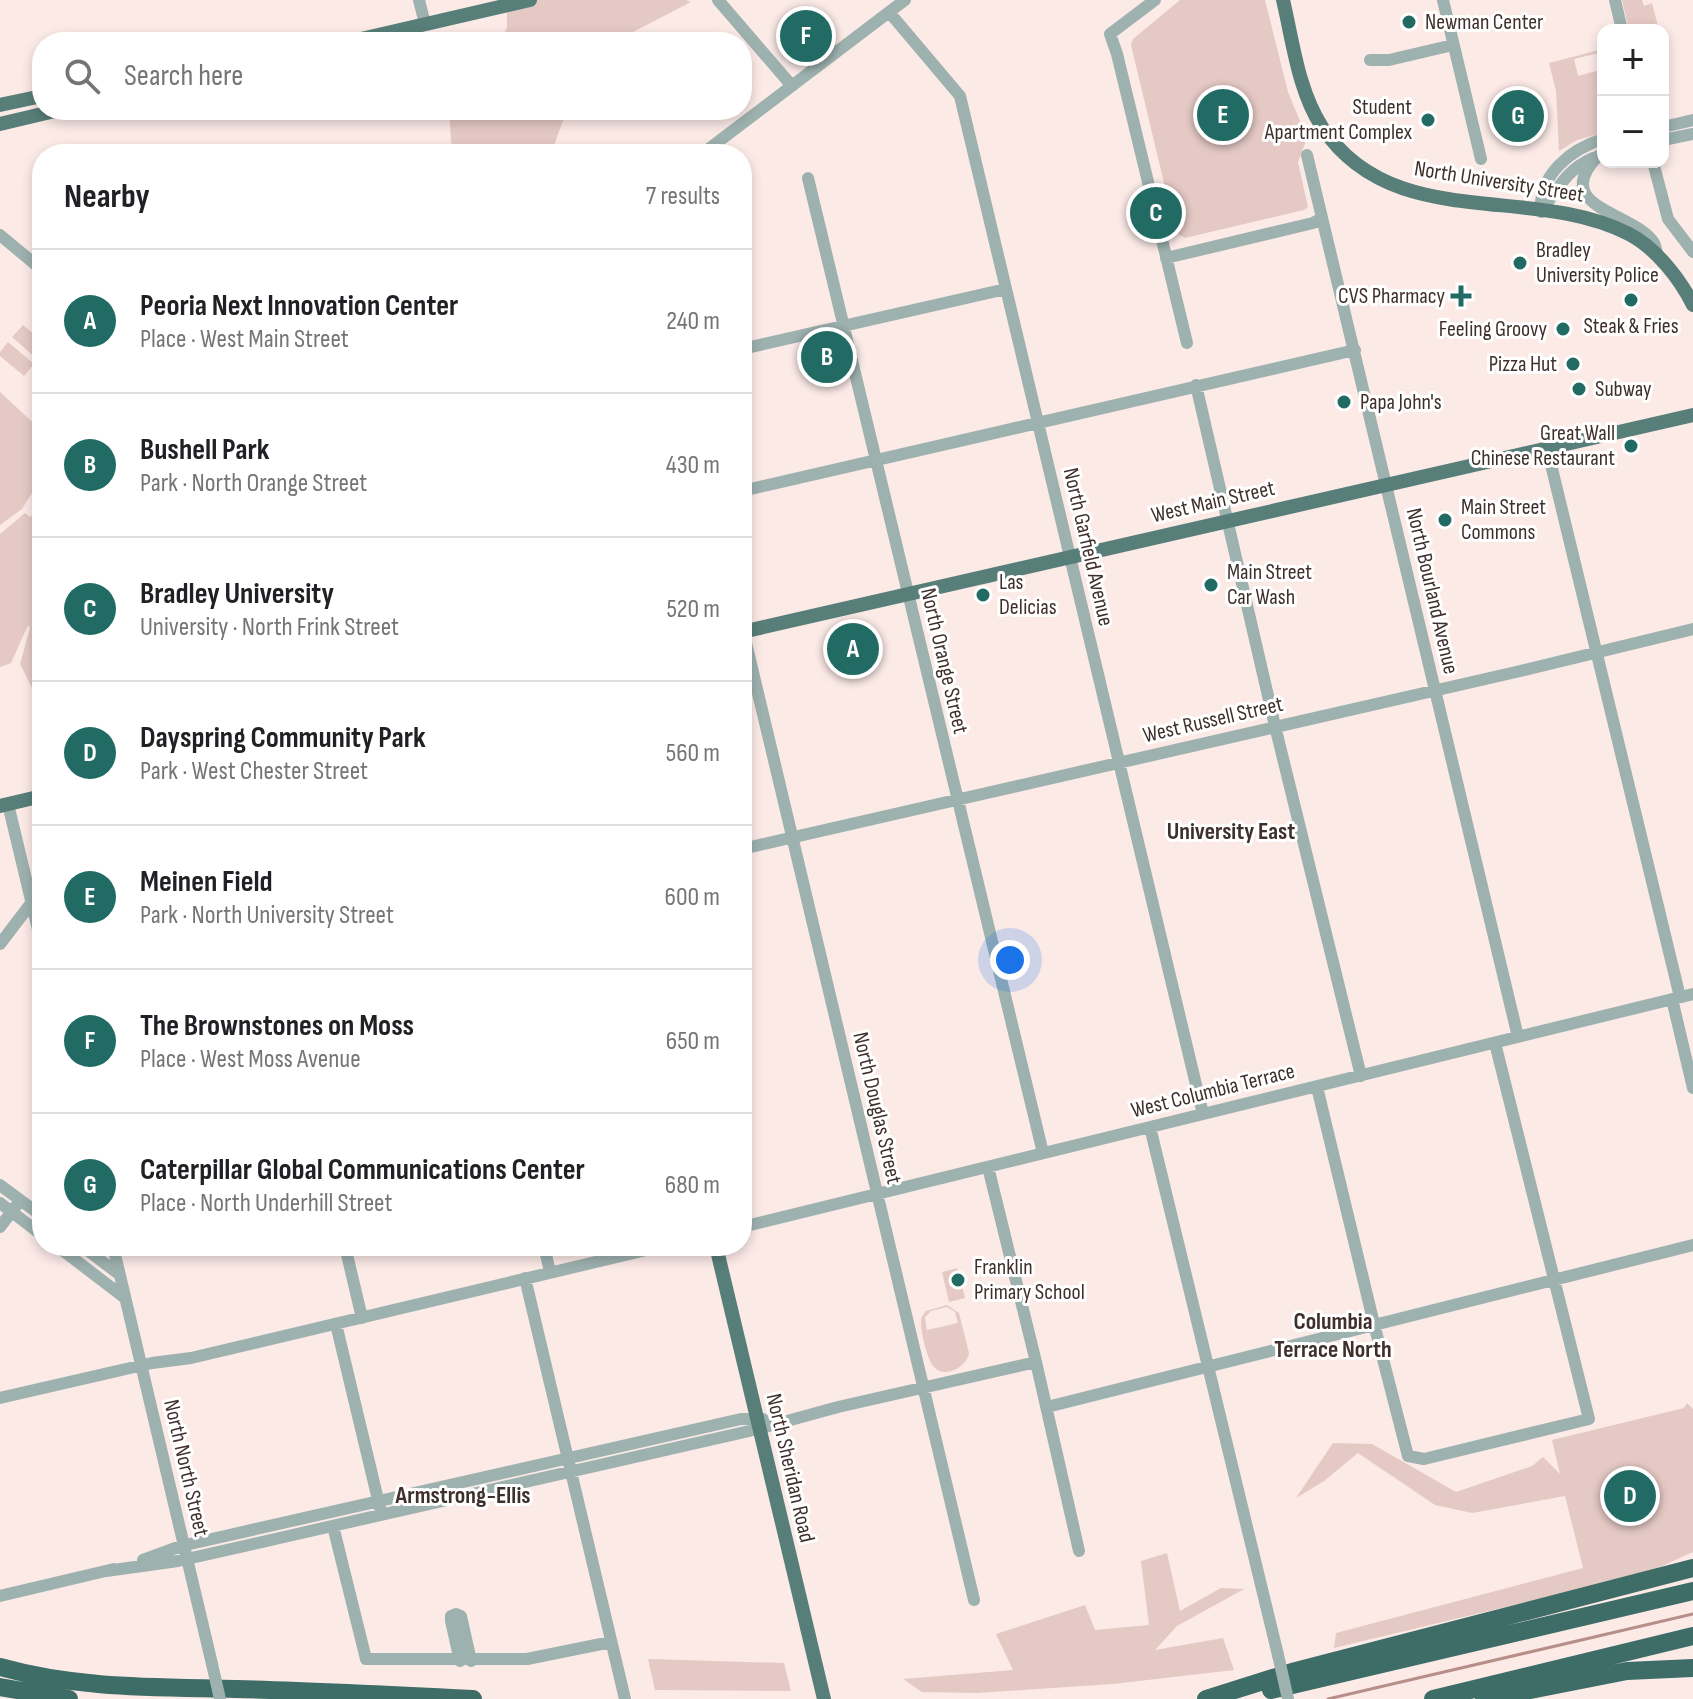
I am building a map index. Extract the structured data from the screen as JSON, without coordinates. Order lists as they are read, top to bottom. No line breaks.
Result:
{"streets":{"main road":["North University Street","West Main Street","North Sheridan Road"],"street":["North Garfield Avenue","North Bourland Avenue","North Orange Street","West Russell Street","West Columbia Terrace","North Douglas Street","North North Street"]},"crossings":[["West Main Street","North Garfield Avenue"],["West Main Street","North Bourland Avenue"],["West Main Street","North Orange Street"],["North Garfield Avenue","West Russell Street"],["North Garfield Avenue","West Columbia Terrace"],["North Bourland Avenue","West Russell Street"],["North Bourland Avenue","West Columbia Terrace"],["North Orange Street","West Russell Street"],["North Orange Street","West Columbia Terrace"],["West Russell Street","North Douglas Street"],["West Columbia Terrace","North Douglas Street"]],"districts":["University East","Columbia Terrace North","Armstrong-Ellis"],"places":{"other":["Newman Center","Student Apartment Complex","Bradley University Police","Steak & Fries","Feeling Groovy","Pizza Hut","Subway","Papa John's","Great Wall Chinese Restaurant","Main Street Commons","Main Street Car Wash","Las Delicias","Franklin Primary School"],"health":["CVS Pharmacy"]},"page":{"pins":["F","E","G","C","B","A","D"],"map_buttons":["+","−"],"search":"Search here","heading":["Nearby","7 results"],"list":[{"mark":"A","name":"Peoria Next Innovation Center","note":"Place · West Main Street","value":"240 m"},{"mark":"B","name":"Bushell Park","note":"Park · North Orange Street","value":"430 m"},{"mark":"C","name":"Bradley University","note":"University · North Frink Street","value":"520 m"},{"mark":"D","name":"Dayspring Community Park","note":"Park · West Chester Street","value":"560 m"},{"mark":"E","name":"Meinen Field","note":"Park · North University Street","value":"600 m"},{"mark":"F","name":"The Brownstones on Moss","note":"Place · West Moss Avenue","value":"650 m"},{"mark":"G","name":"Caterpillar Global Communications Center","note":"Place · North Underhill Street","value":"680 m"}]}}
